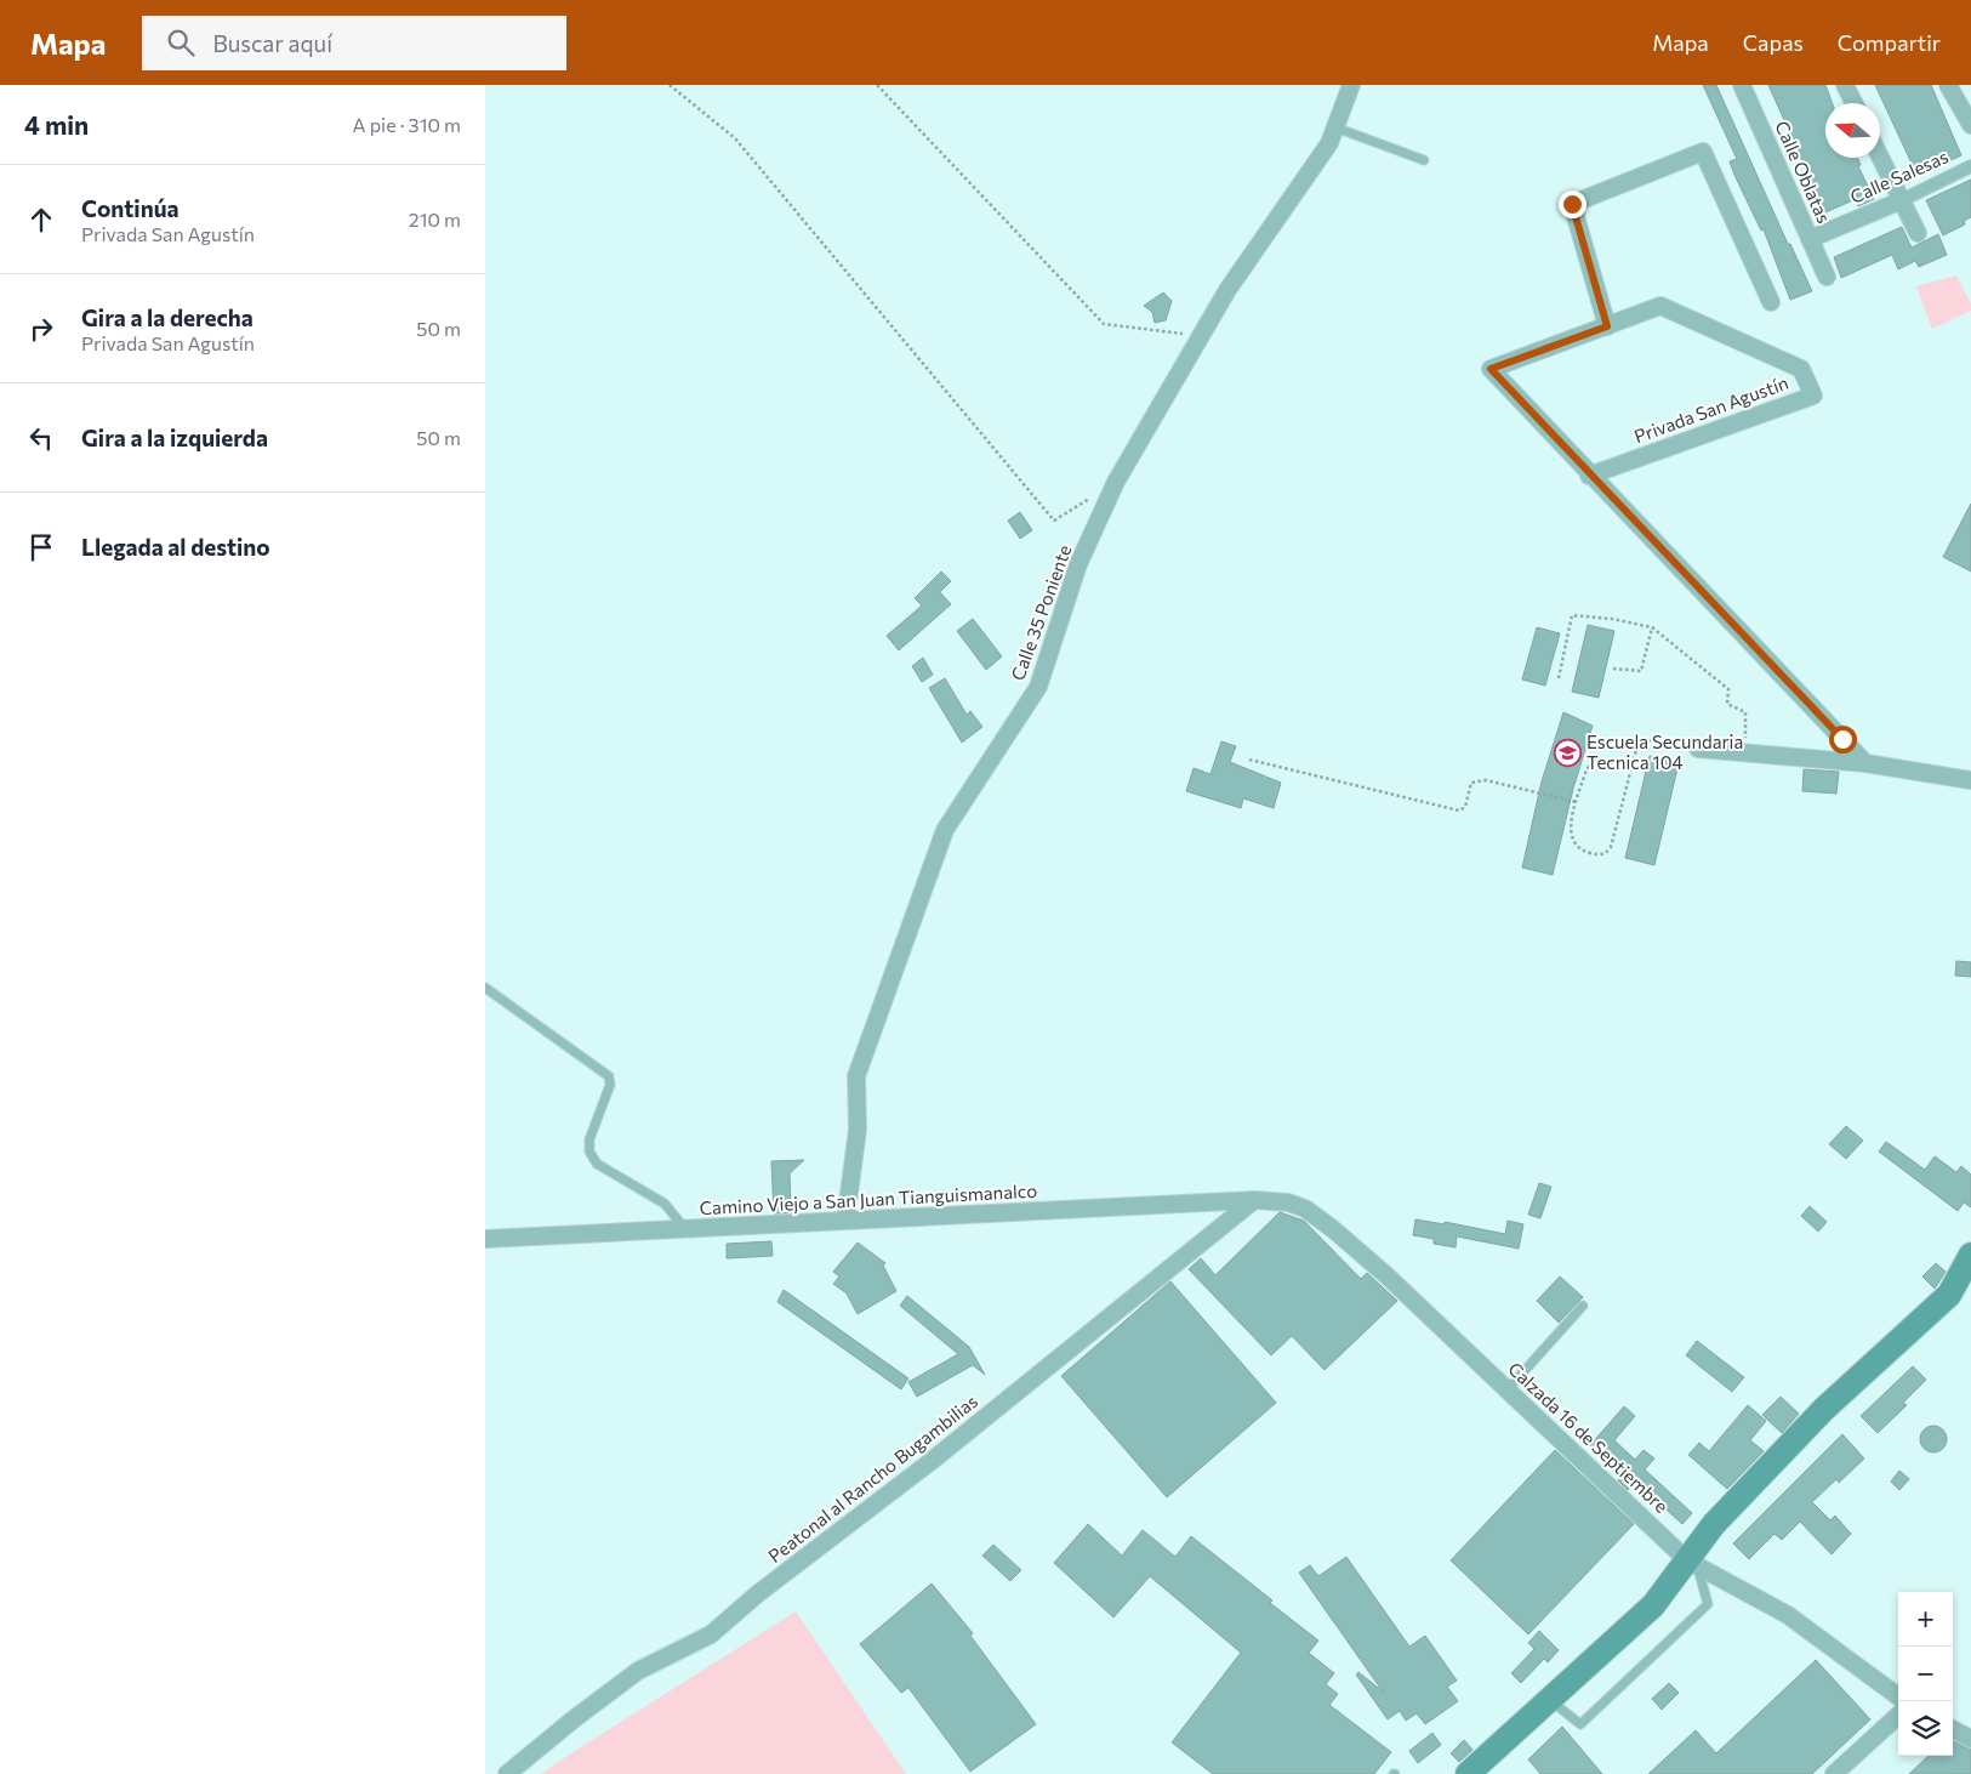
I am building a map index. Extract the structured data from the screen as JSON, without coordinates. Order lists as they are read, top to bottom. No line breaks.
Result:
{"streets":{"street":["Calle Oblatas","Calle Salesas","Privada San Agustín","Calle 35 Poniente","Camino Viejo a San Juan Tianguismanalco","Calzada 16 de Septiembre","Peatonal al Rancho Bugambilias"]},"crossings":[["Calle Oblatas","Calle Salesas"],["Calle 35 Poniente","Camino Viejo a San Juan Tianguismanalco"],["Camino Viejo a San Juan Tianguismanalco","Calzada 16 de Septiembre"],["Camino Viejo a San Juan Tianguismanalco","Peatonal al Rancho Bugambilias"],["Calzada 16 de Septiembre","Peatonal al Rancho Bugambilias"]],"places":{"school or university":["Escuela Secundaria Tecnica 104"]},"north":"left","page":{"header":"Mapa","search":"Buscar aquí","nav":["Mapa","Capas","Compartir"],"heading":["4 min","A pie · 310 m"],"list":[["Continúa","Privada San Agustín","210 m"],["Gira a la derecha","Privada San Agustín","50 m"],["Gira a la izquierda","50 m"],"Llegada al destino"],"map_buttons":["+","−"]}}
